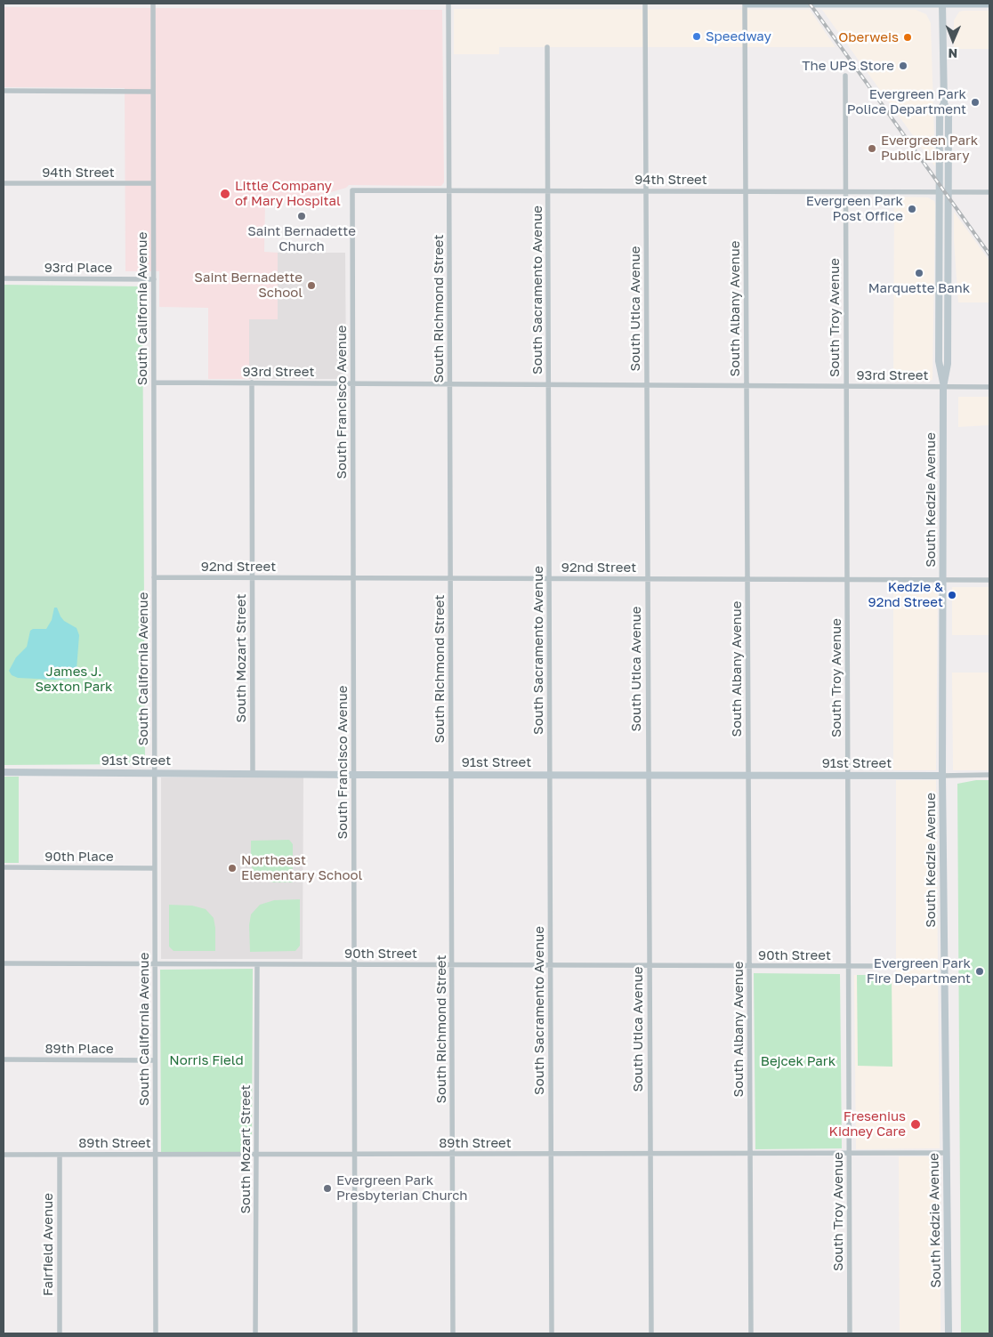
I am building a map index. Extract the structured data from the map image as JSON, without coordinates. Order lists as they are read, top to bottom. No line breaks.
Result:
{"streets":{"main road":["South Kedzie Avenue","91st Street"],"street":["94th Street","93rd Place","South Sacramento Avenue","South California Avenue","South Richmond Street","South Utica Avenue","South Albany Avenue","South Troy Avenue","93rd Street","South Francisco Avenue","92nd Street","South Mozart Street","90th Place","90th Street","89th Place","89th Street","Fairfield Avenue"]},"crossings":[["94th Street","South Sacramento Avenue"],["94th Street","South California Avenue"],["94th Street","South Richmond Street"],["94th Street","South Utica Avenue"],["94th Street","South Albany Avenue"],["94th Street","South Troy Avenue"],["94th Street","South Francisco Avenue"],["94th Street","South Kedzie Avenue"],["93rd Place","South California Avenue"],["South Sacramento Avenue","93rd Street"],["South Sacramento Avenue","92nd Street"],["South Sacramento Avenue","91st Street"],["South Sacramento Avenue","90th Street"],["South Sacramento Avenue","89th Street"],["South California Avenue","93rd Street"],["South California Avenue","92nd Street"],["South California Avenue","91st Street"],["South California Avenue","90th Place"],["South California Avenue","90th Street"],["South California Avenue","89th Place"],["South California Avenue","89th Street"],["South Richmond Street","93rd Street"],["South Richmond Street","92nd Street"],["South Richmond Street","91st Street"],["South Richmond Street","90th Street"],["South Richmond Street","89th Street"],["South Utica Avenue","93rd Street"],["South Utica Avenue","92nd Street"],["South Utica Avenue","91st Street"],["South Utica Avenue","90th Street"],["South Utica Avenue","89th Street"],["South Albany Avenue","93rd Street"],["South Albany Avenue","92nd Street"],["South Albany Avenue","91st Street"],["South Albany Avenue","90th Street"],["South Albany Avenue","89th Street"],["South Troy Avenue","93rd Street"],["South Troy Avenue","92nd Street"],["South Troy Avenue","91st Street"],["South Troy Avenue","90th Street"],["South Troy Avenue","89th Street"],["93rd Street","South Francisco Avenue"],["93rd Street","South Kedzie Avenue"],["93rd Street","South Mozart Street"],["South Francisco Avenue","92nd Street"],["South Francisco Avenue","91st Street"],["South Francisco Avenue","90th Street"],["South Francisco Avenue","89th Street"],["South Kedzie Avenue","92nd Street"],["South Kedzie Avenue","91st Street"],["South Kedzie Avenue","89th Street"],["92nd Street","South Mozart Street"],["South Mozart Street","91st Street"],["South Mozart Street","90th Street"],["South Mozart Street","89th Street"],["89th Street","Fairfield Avenue"]],"parks":["James J. Sexton Park","Norris Field","Bejcek Park"],"places":["Speedway","Oberweis","The UPS Store","Evergreen Park Police Department","Evergreen Park Public Library","Little Company of Mary Hospital","Evergreen Park Post Office","Saint Bernadette Church","Marquette Bank","Saint Bernadette School","Kedzie & 92nd Street","Northeast Elementary School","Evergreen Park Fire Department","Fresenius Kidney Care","Evergreen Park Presbyterian Church"],"north":"bottom"}
